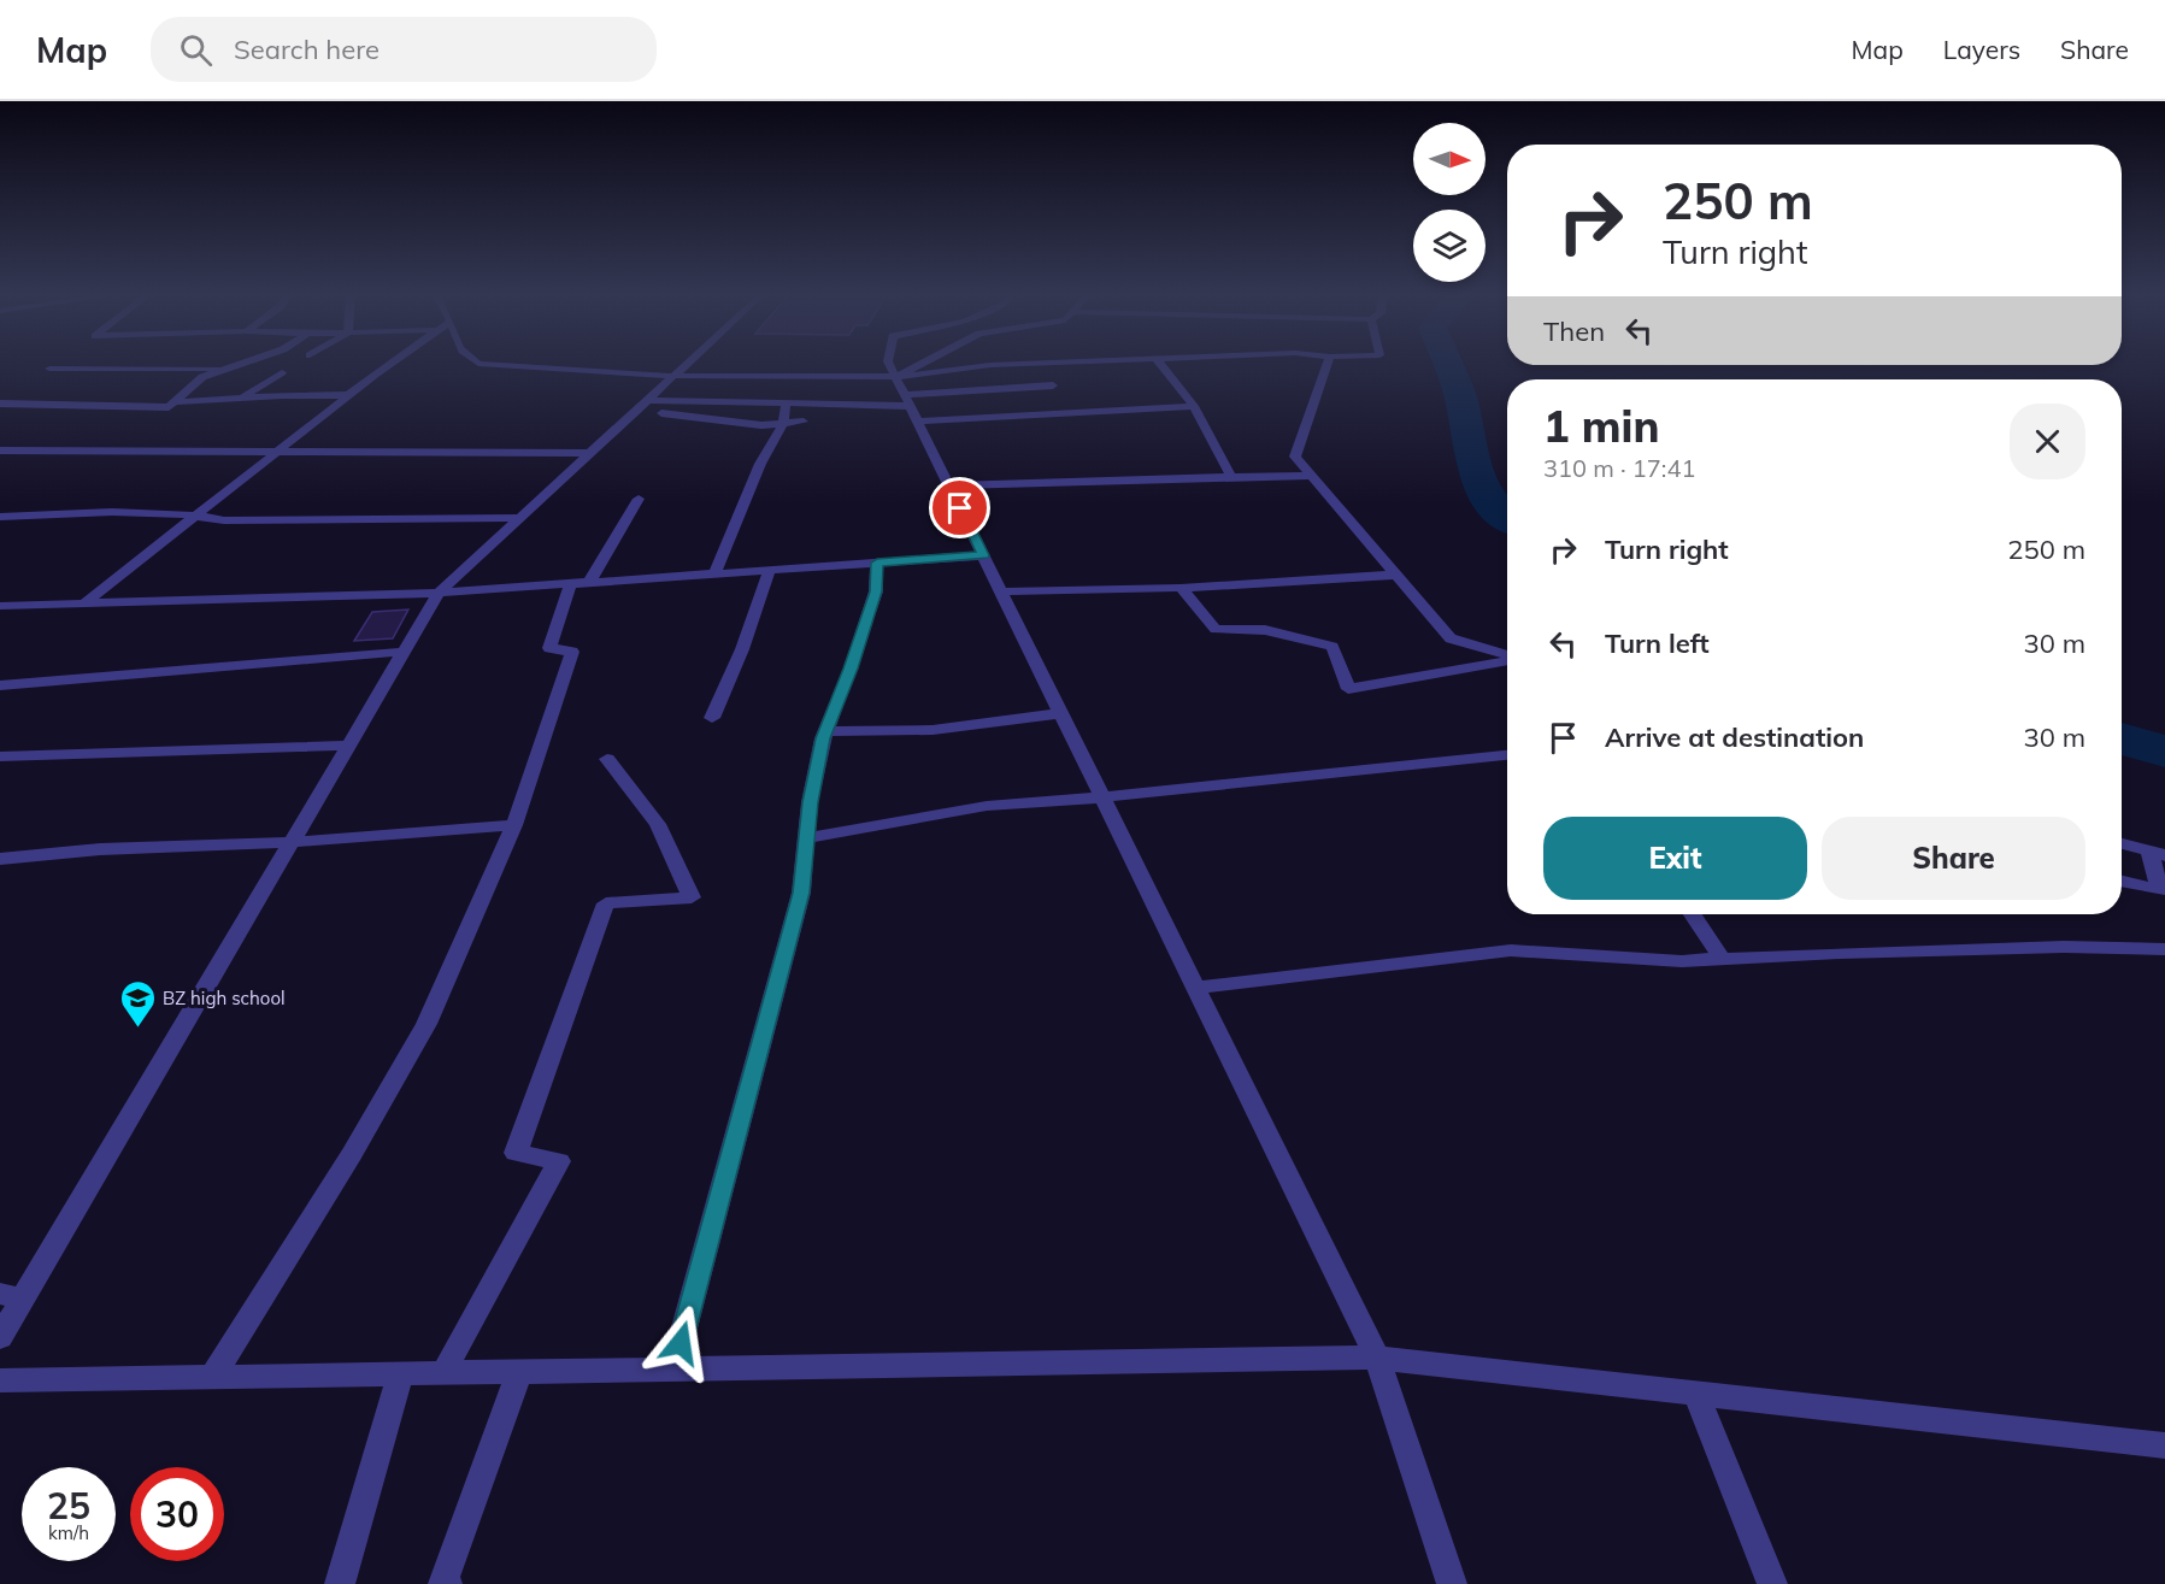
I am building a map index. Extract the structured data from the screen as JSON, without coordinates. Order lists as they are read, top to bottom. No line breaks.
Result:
{"places":{"school or university":["BZ high school"]},"north":"right","page":{"header":"Map","search":"Search here","nav":["Map","Layers","Share"],"turn":["250 m","Turn right"],"then":"Then","heading":["1 min","310 m · 17:41"],"list":[{"name":"Turn right","value":"250 m"},{"name":"Turn left","value":"30 m"},{"name":"Arrive at destination","value":"30 m"}],"buttons":["Exit","Share"],"speed":"25 km/h","limit":"30"}}
